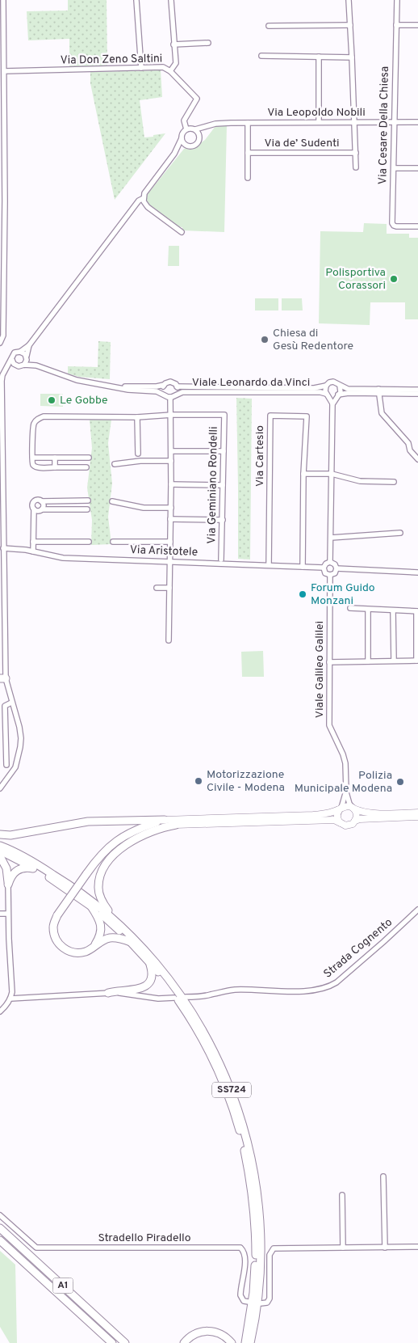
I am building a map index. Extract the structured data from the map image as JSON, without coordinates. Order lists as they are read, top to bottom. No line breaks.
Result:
{"streets":{"highway":["SS724","A1"],"street":["Via Don Zeno Saltini","Via Leopoldo Nobili","Via Cesare Della Chiesa","Via de’ Sudenti","Viale Leonardo da Vinci","Via Cartesio","Via Geminiano Rondelli","Via Aristotele","Viale Galileo Galilei","Strada Cognento","Stradello Piradello"]},"crossings":[["Via Leopoldo Nobili","Via Cesare Della Chiesa"],["Via Cartesio","Via Aristotele"],["Via Aristotele","Viale Galileo Galilei"]],"places":["Polisportiva Corassori","Chiesa di Gesù Redentore","Le Gobbe","Forum Guido Monzani","Motorizzazione Civile - Modena","Polizia Municipale Modena"]}
